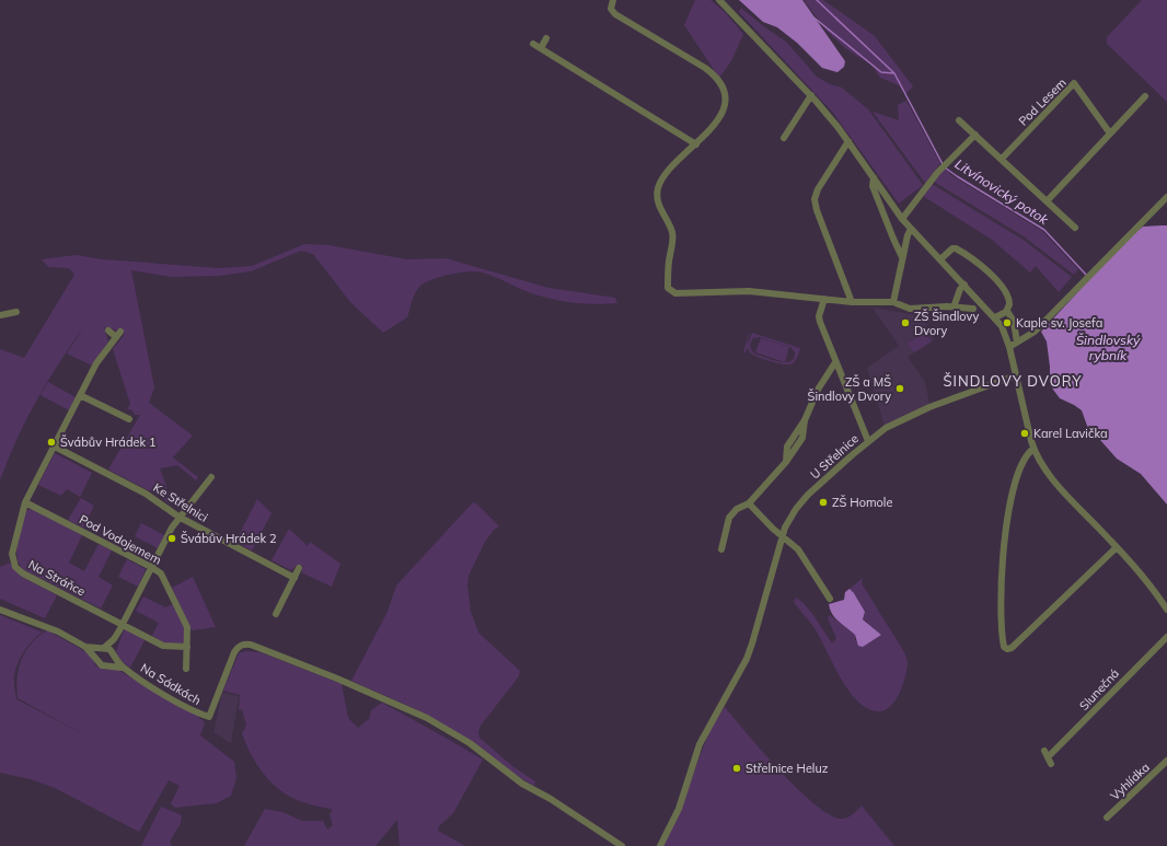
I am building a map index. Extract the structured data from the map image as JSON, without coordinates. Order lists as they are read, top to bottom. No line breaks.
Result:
{"streets":{"street":["Pod Lesem","U Střelnice","Ke Střelnici","Pod Vodojemem","Na Stráňce","Na Sádkách","Slunečná","Vyhlídka"]},"crossings":[["Ke Střelnici","Na Stráňce"],["Pod Vodojemem","Na Stráňce"]],"districts":["ŠINDLOVY DVORY"],"water":["Litvínovický potok","Šindlovský rybník"],"places":["ZŠ Šindlovy Dvory","Kaple sv. Josefa","ZŠ a MŠ Šindlovy Dvory","Karel Lavička","Švábův Hrádek 1","ZŠ Homole","Švábův Hrádek 2","Střelnice Heluz"]}
